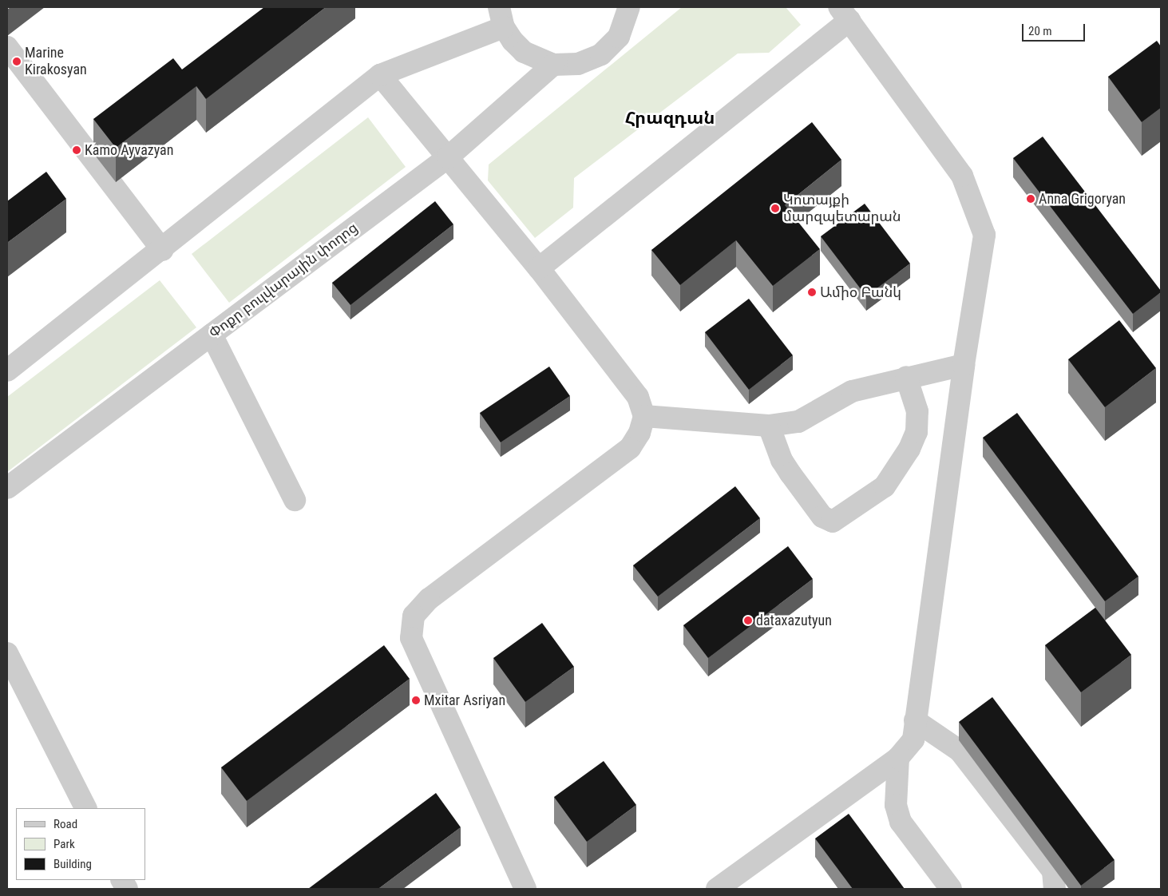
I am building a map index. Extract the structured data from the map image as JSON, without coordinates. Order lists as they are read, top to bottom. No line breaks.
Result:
{"streets":{"street":["Փոքր բուլվարային փողոց"]},"districts":["Հրազդան"],"places":["Marine Kirakosyan","Kamo Ayvazyan","Anna Grigoryan","Կոտայքի մարզպետարան","Ամիօ Բանկ","dataxazutyun","Mxitar Asriyan"],"legend":["Road","Park","Building"],"scale_bar":"20 m"}
